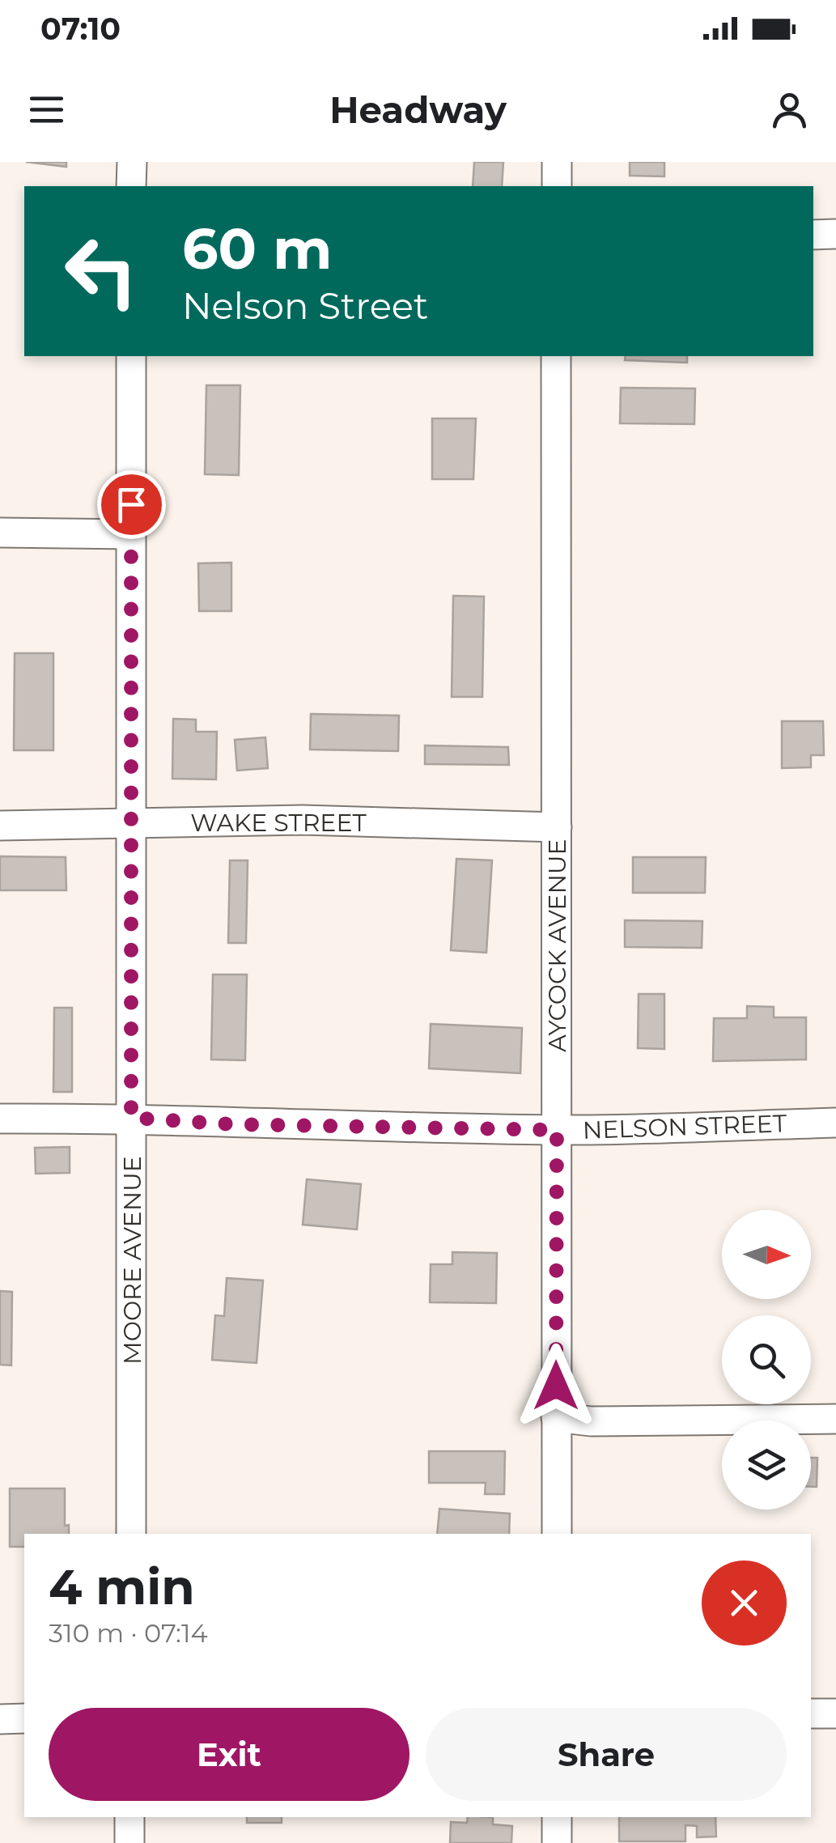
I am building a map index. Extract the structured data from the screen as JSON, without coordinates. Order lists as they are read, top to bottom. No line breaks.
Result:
{"streets":{"street":["WAKE STREET","AYCOCK AVENUE","NELSON STREET","MOORE AVENUE"]},"crossings":[["WAKE STREET","AYCOCK AVENUE"],["WAKE STREET","MOORE AVENUE"],["AYCOCK AVENUE","NELSON STREET"],["NELSON STREET","MOORE AVENUE"]],"north":"right","page":{"status":"07:10","header":"Headway","turn":["60 m","Nelson Street"],"heading":["4 min","310 m · 07:14"],"buttons":["Exit","Share"]}}
